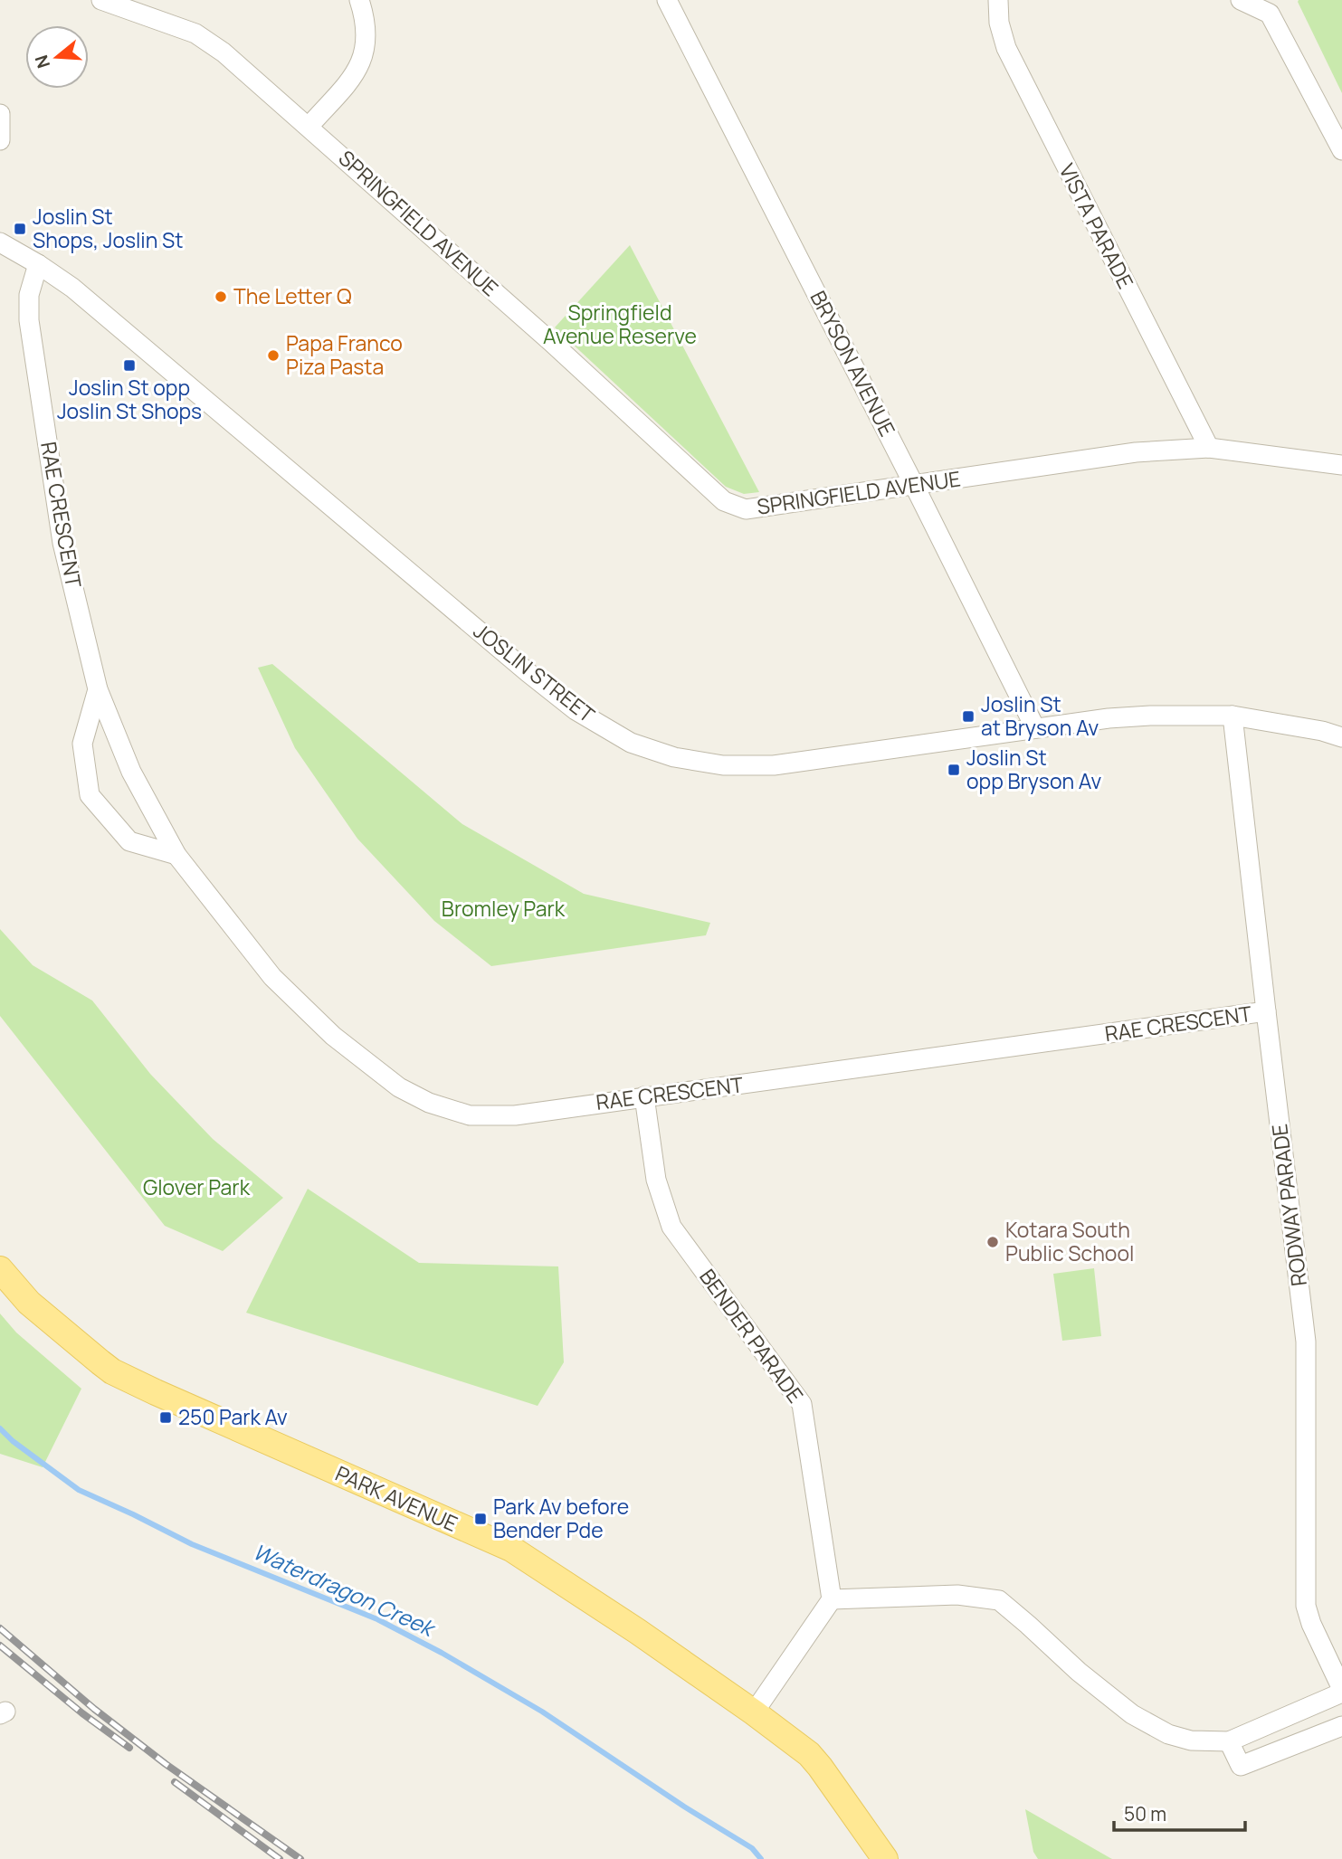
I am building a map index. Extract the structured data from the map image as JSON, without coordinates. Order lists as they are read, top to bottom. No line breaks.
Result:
{"streets":{"main road":["PARK AVENUE"],"street":["SPRINGFIELD AVENUE","VISTA PARADE","BRYSON AVENUE","RAE CRESCENT","JOSLIN STREET","RODWAY PARADE","BENDER PARADE"]},"crossings":[["SPRINGFIELD AVENUE","VISTA PARADE"],["SPRINGFIELD AVENUE","BRYSON AVENUE"],["BRYSON AVENUE","JOSLIN STREET"],["RAE CRESCENT","JOSLIN STREET"],["RAE CRESCENT","RODWAY PARADE"],["RAE CRESCENT","BENDER PARADE"],["JOSLIN STREET","RODWAY PARADE"]],"water":["Waterdragon Creek"],"parks":["Springfield Avenue Reserve","Bromley Park","Glover Park"],"places":{"transit":["Joslin St Shops, Joslin St","Joslin St opp Joslin St Shops","Joslin St at Bryson Av","Joslin St opp Bryson Av","250 Park Av","Park Av before Bender Pde"],"other":["The Letter Q","Papa Franco Piza Pasta","Kotara South Public School"]},"scale_bar":"50 m","north":"left"}
